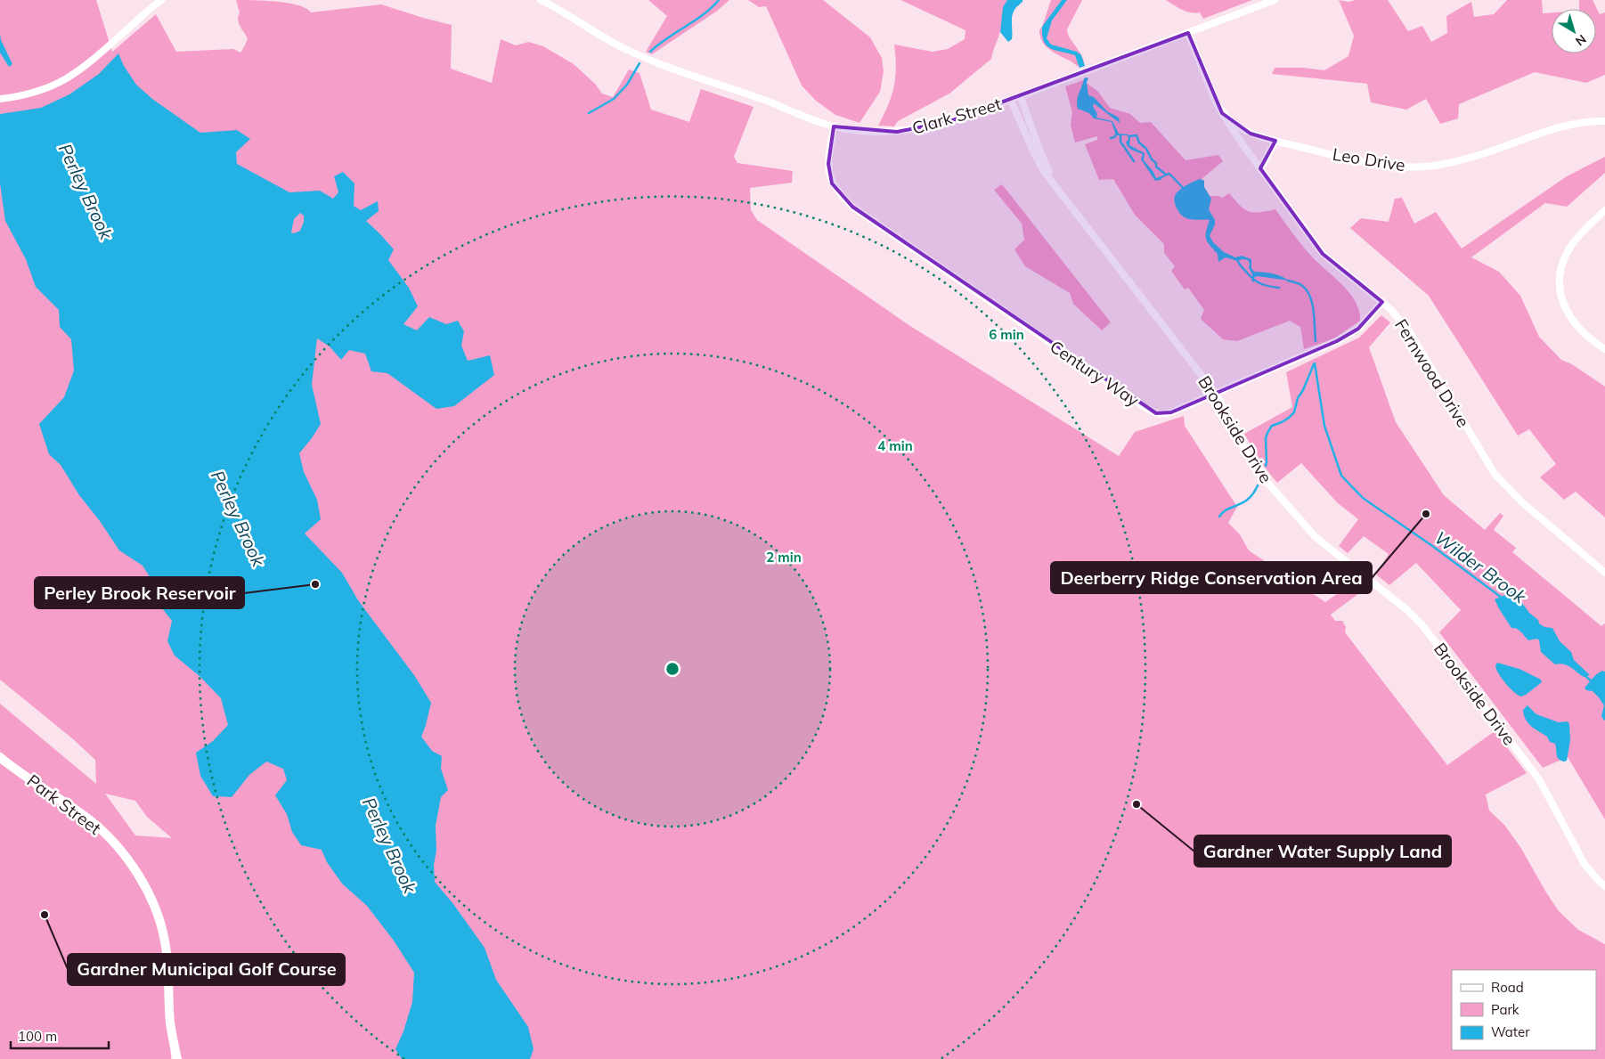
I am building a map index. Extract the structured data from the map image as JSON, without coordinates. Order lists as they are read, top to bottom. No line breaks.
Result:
{"streets":{"street":["Clark Street","Leo Drive","Century Way","Fernwood Drive","Brookside Drive","Park Street"]},"crossings":[["Clark Street","Leo Drive"],["Clark Street","Century Way"],["Clark Street","Brookside Drive"],["Leo Drive","Fernwood Drive"],["Century Way","Fernwood Drive"],["Century Way","Brookside Drive"]],"water":["Perley Brook","Wilder Brook"],"places":["Deerberry Ridge Conservation Area","Perley Brook Reservoir","Gardner Water Supply Land","Gardner Municipal Golf Course"],"legend":["Road","Park","Water"],"scale_bar":"100 m","north":"bottom right","rings":["6 min","4 min","2 min"]}
